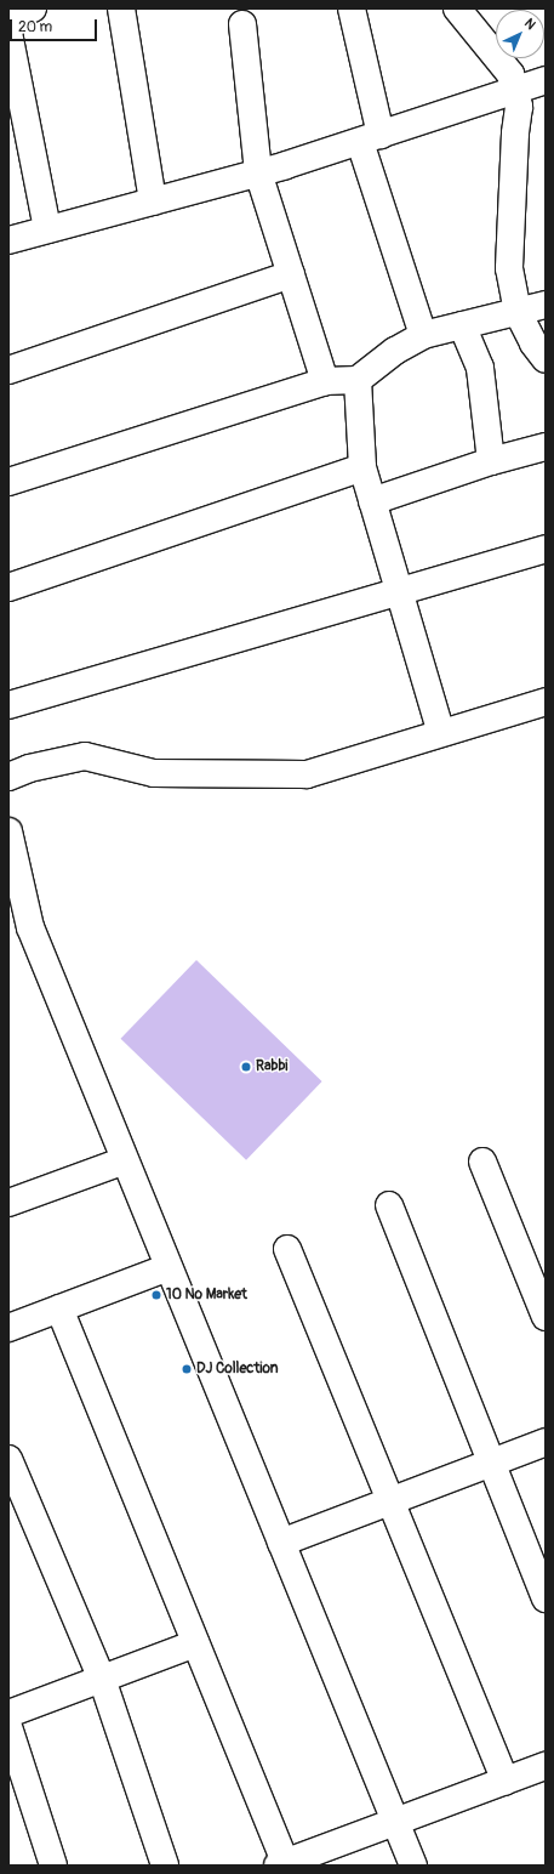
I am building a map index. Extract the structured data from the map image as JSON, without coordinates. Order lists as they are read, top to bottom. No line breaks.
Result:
{"places":["Rabbi","10 No Market","DJ Collection"],"scale_bar":"20 m","north":"top right"}
